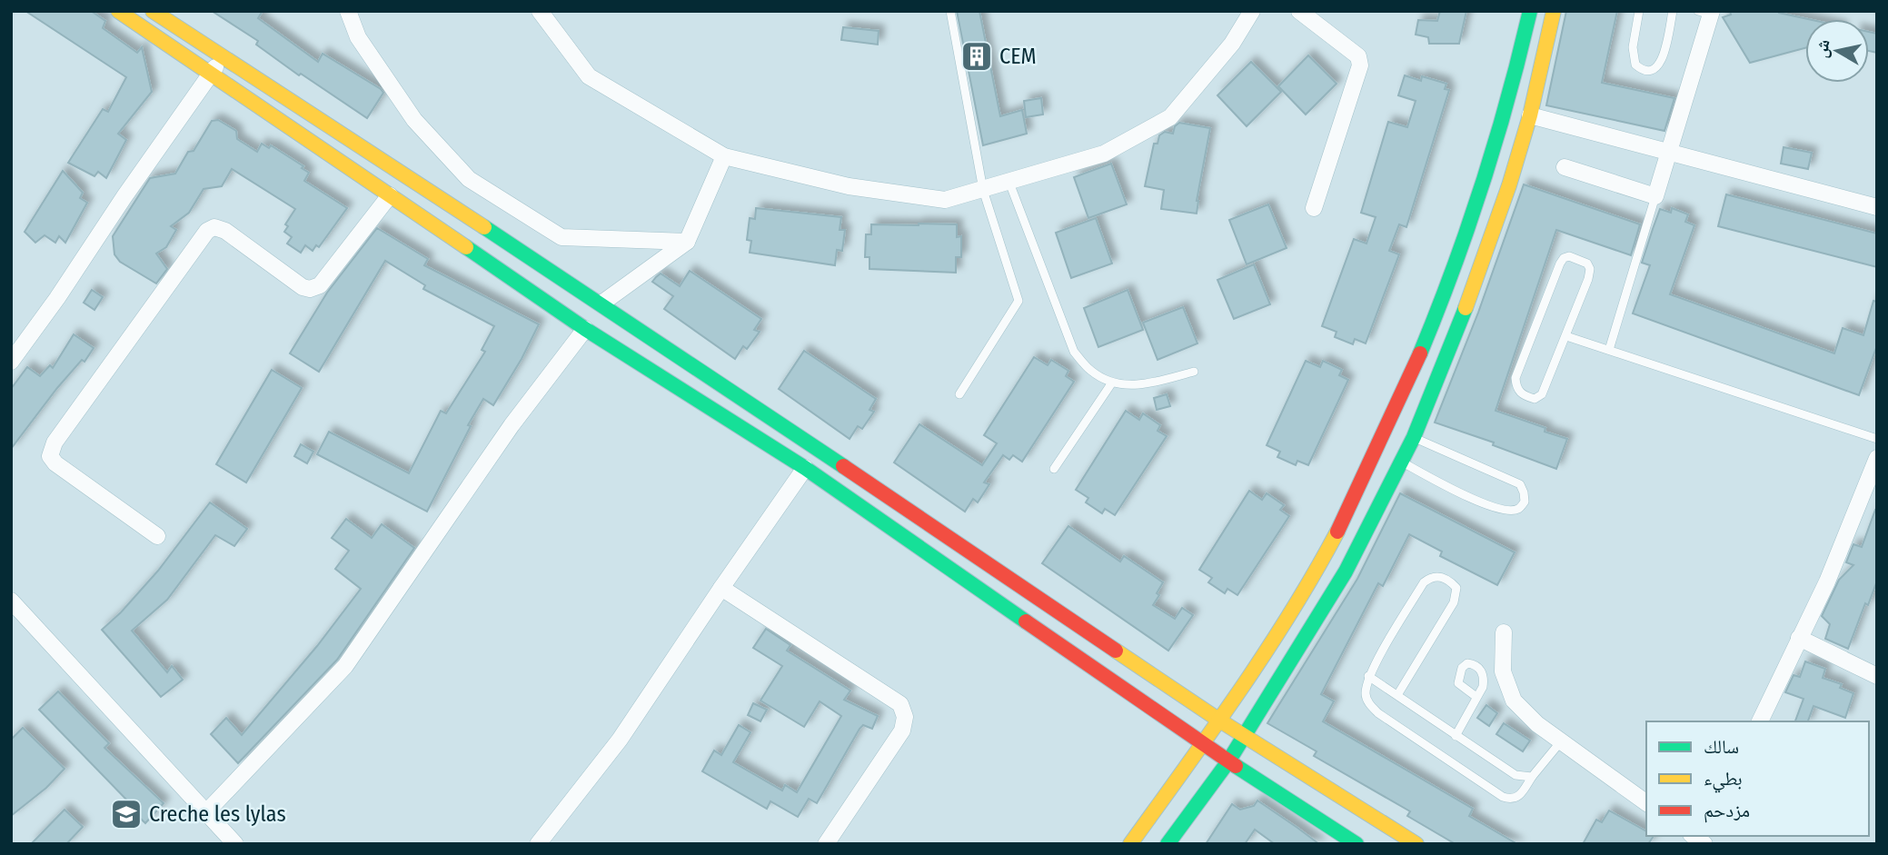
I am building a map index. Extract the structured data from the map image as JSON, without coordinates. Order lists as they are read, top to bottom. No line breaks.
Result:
{"places":{"building":["CEM"],"school or university":["Creche les lylas"]},"legend":["سالك","بطيء","مزدحم"],"north":"left"}
